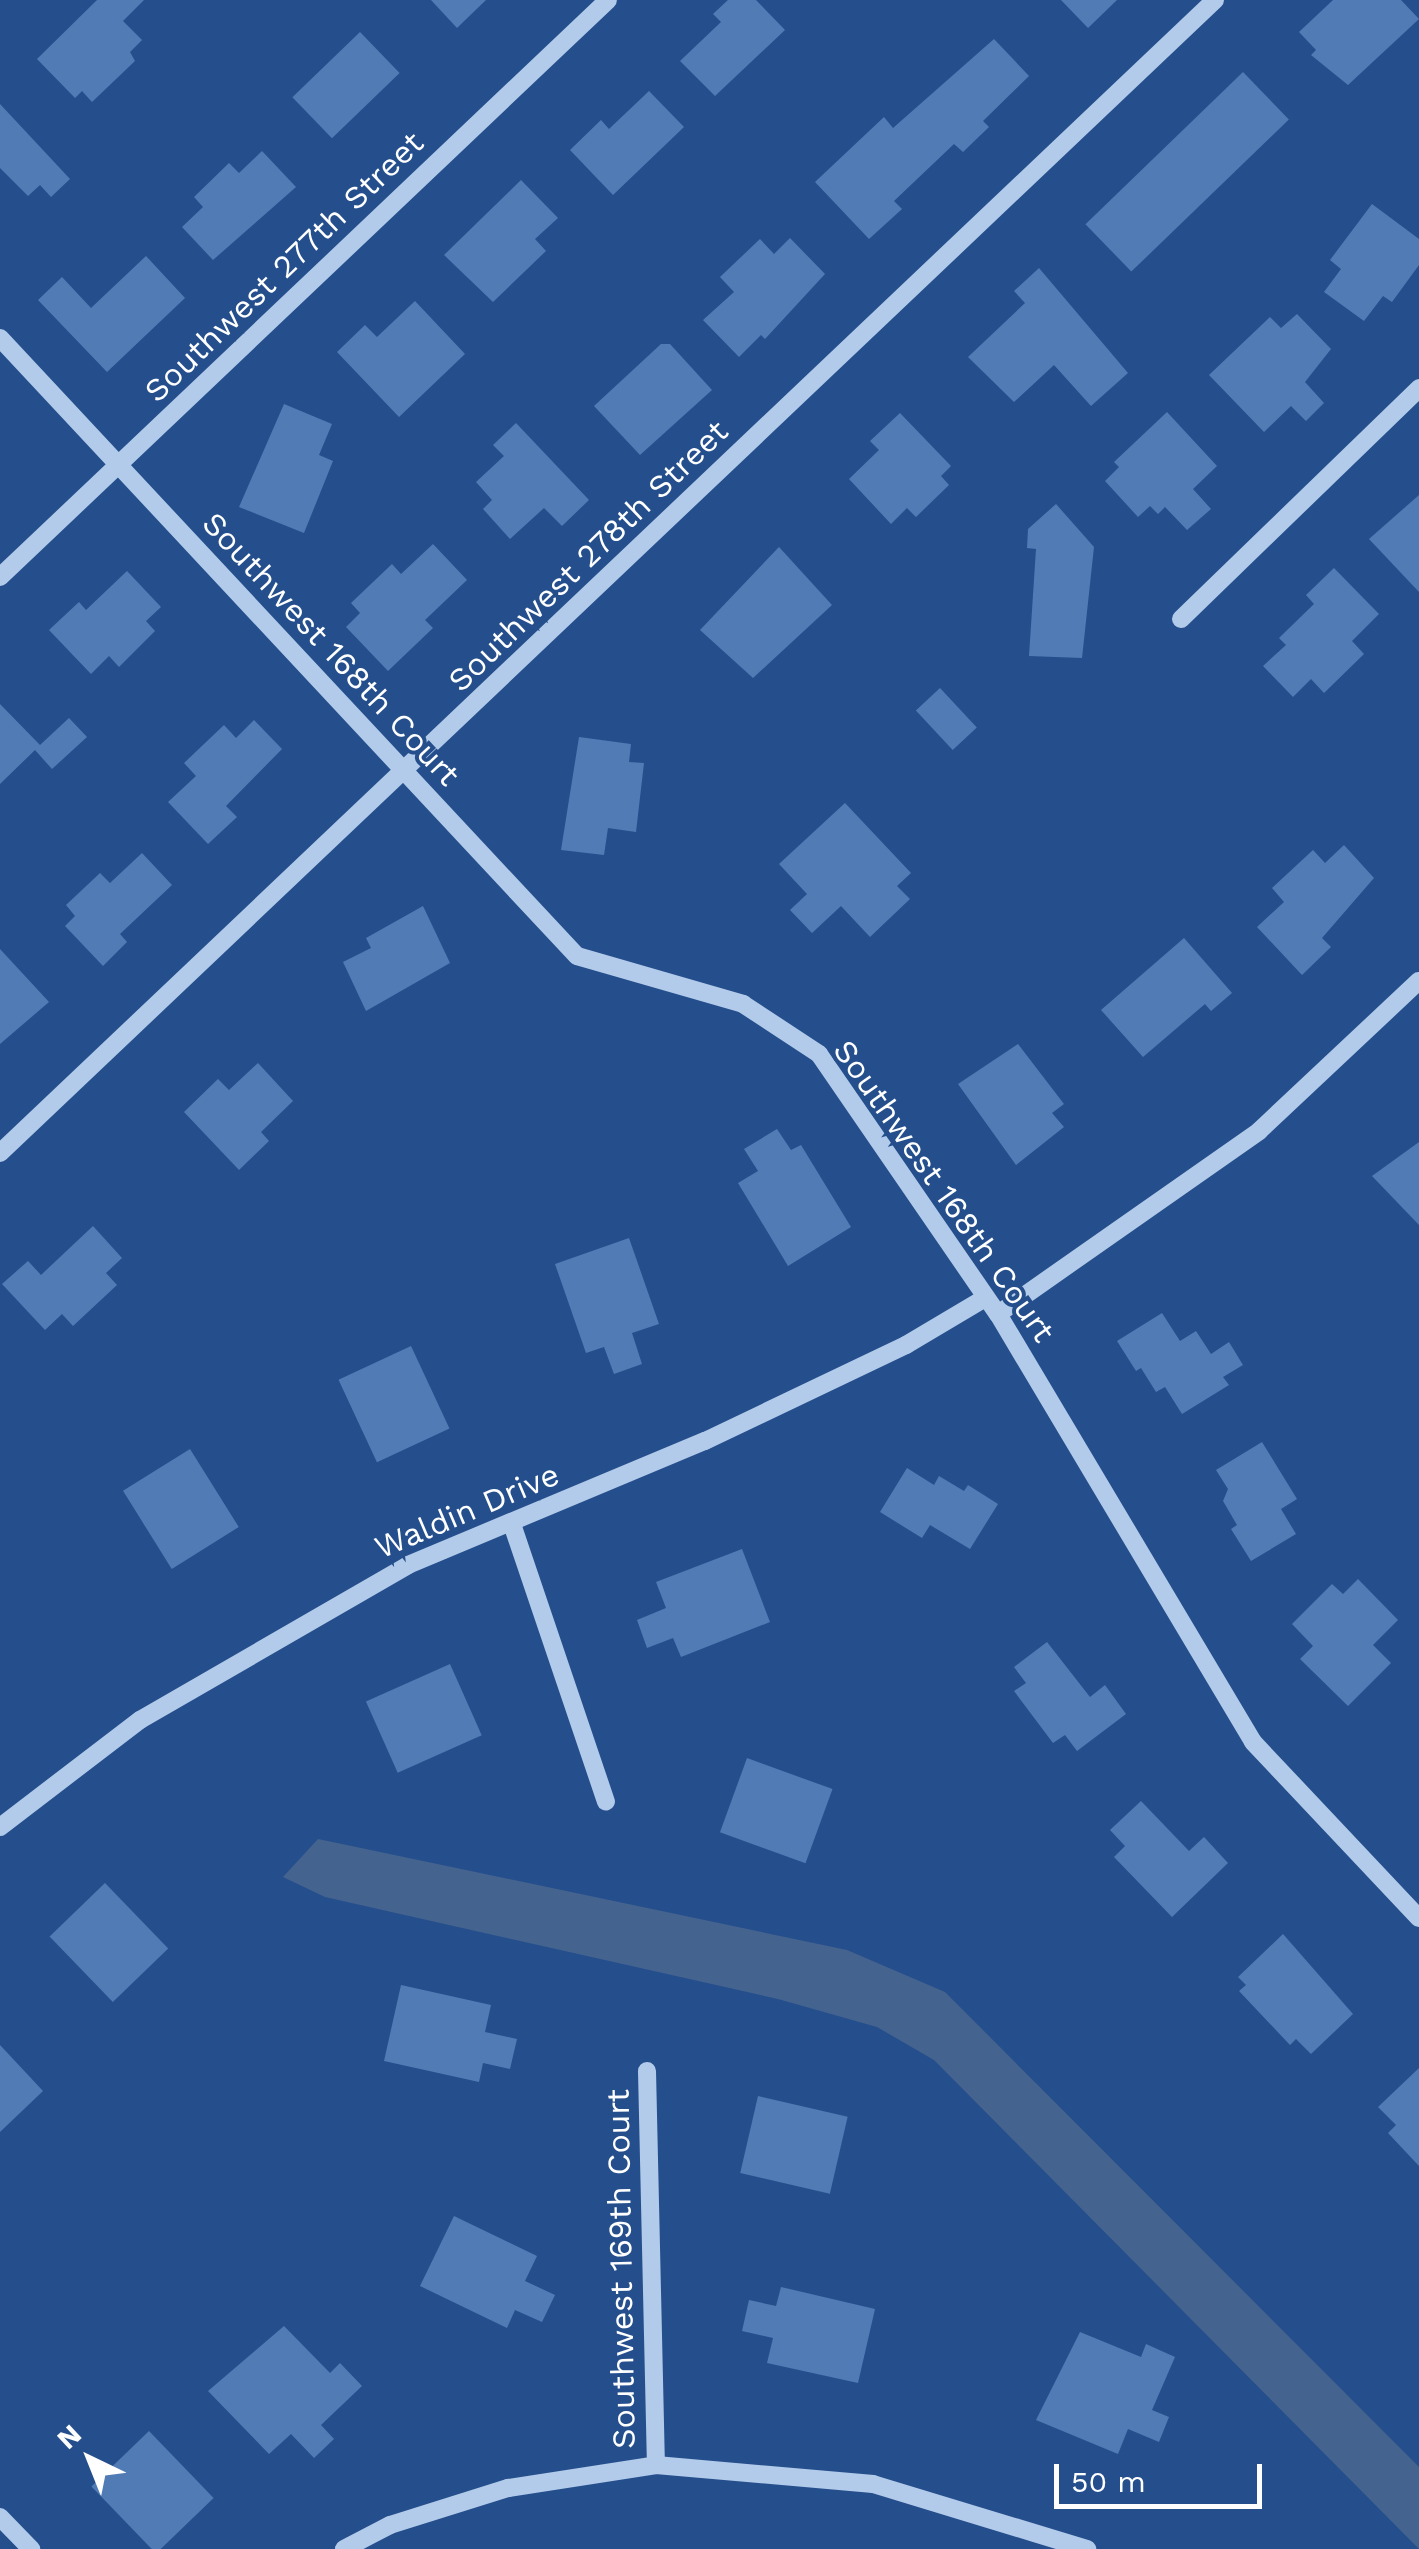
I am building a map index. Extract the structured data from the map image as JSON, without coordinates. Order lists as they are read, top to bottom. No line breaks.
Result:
{"streets":{"street":["Southwest 277th Street","Southwest 278th Street","Southwest 168th Court","Waldin Drive","Southwest 169th Court"]},"crossings":[["Southwest 277th Street","Southwest 168th Court"],["Southwest 278th Street","Southwest 168th Court"],["Southwest 168th Court","Waldin Drive"]],"scale_bar":"50 m","north":"top left"}
